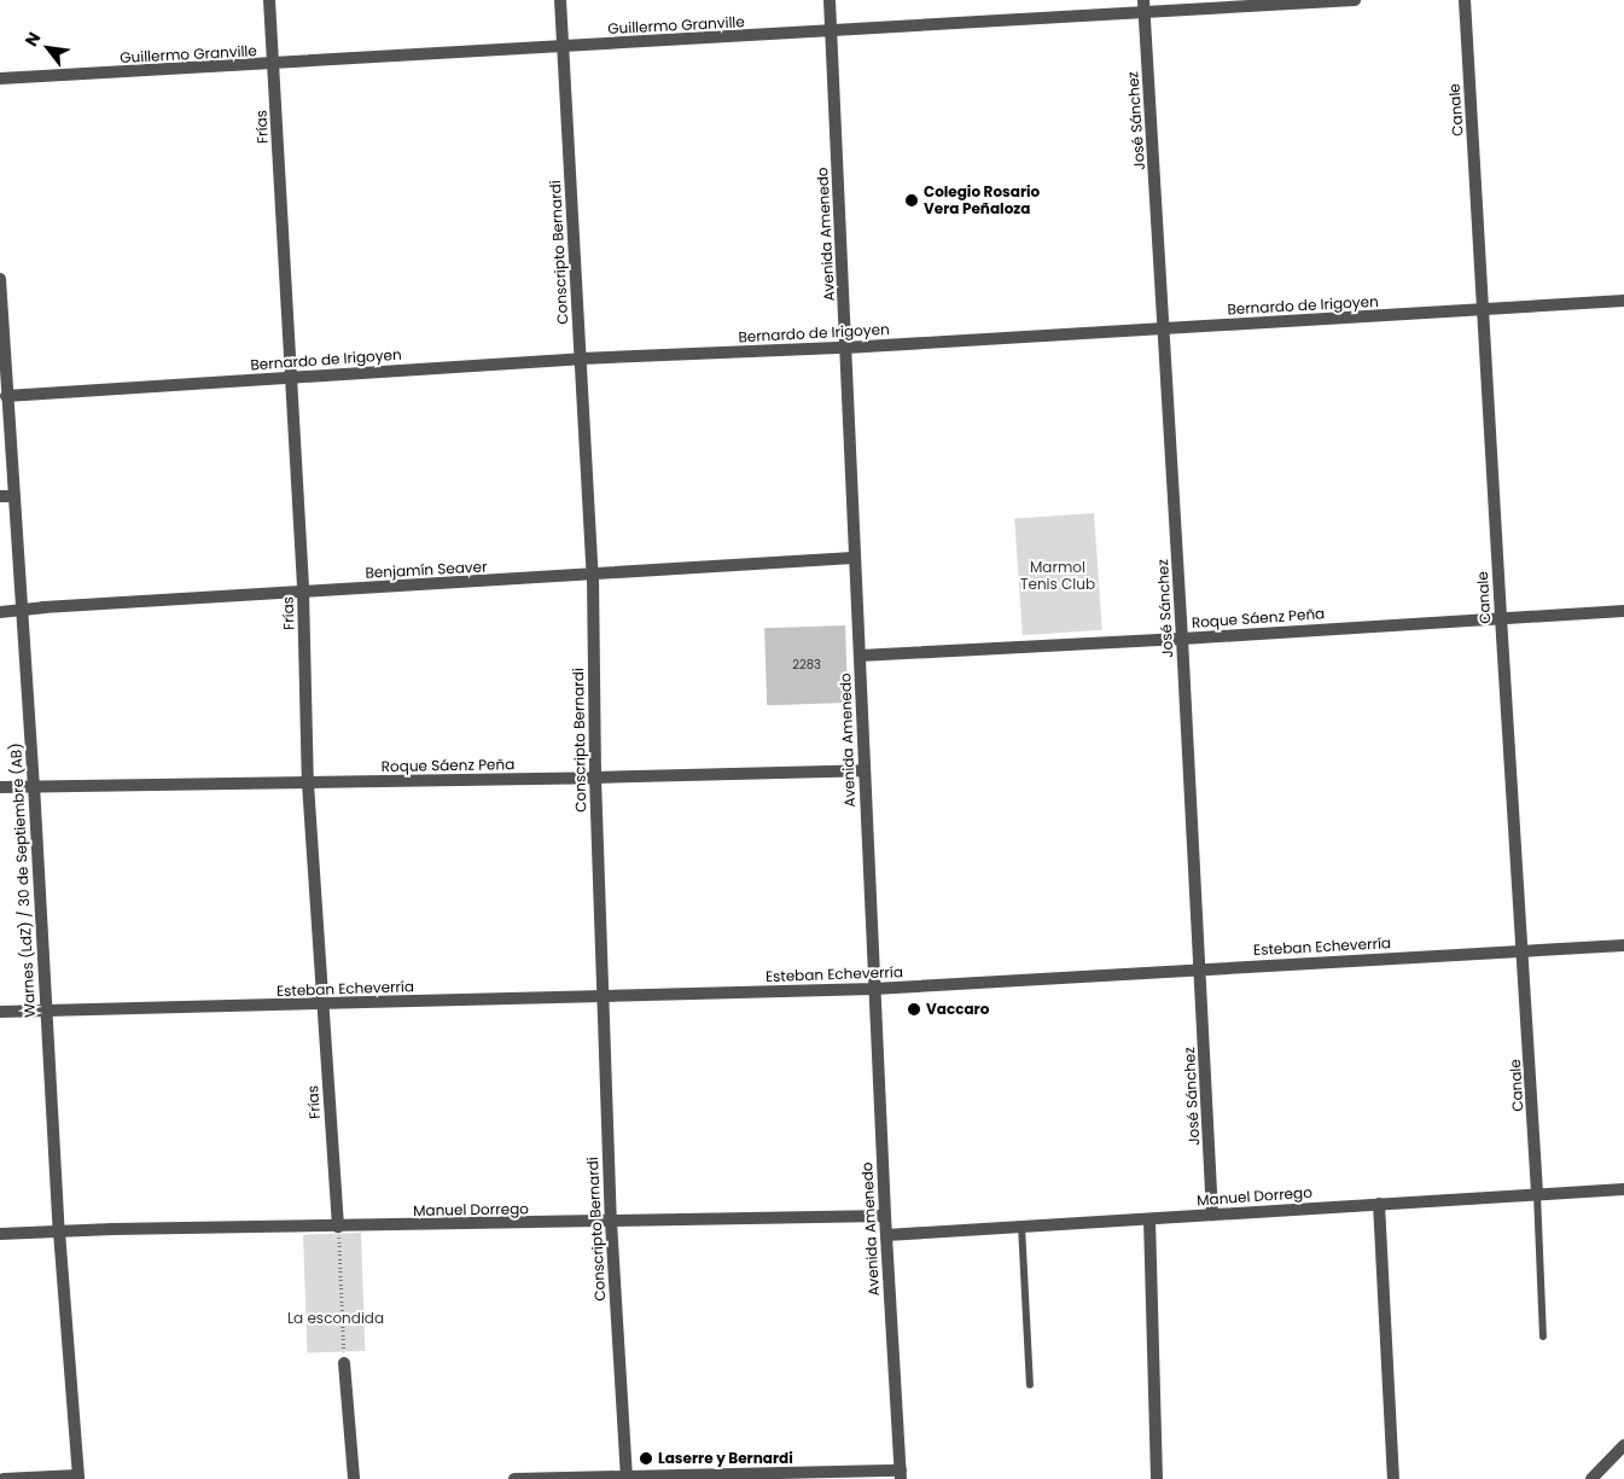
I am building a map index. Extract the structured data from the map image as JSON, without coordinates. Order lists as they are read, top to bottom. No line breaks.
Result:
{"streets":{"street":["Guillermo Granville","Canale","José Sánchez","Frías","Avenida Amenedo","Conscripto Bernardi","Bernardo de Irigoyen","Benjamín Seaver","Roque Sáenz Peña","Warnes (LdZ) / 30 de Septiembre (AB)","Esteban Echeverría","Manuel Dorrego"]},"crossings":[["Guillermo Granville","José Sánchez"],["Guillermo Granville","Frías"],["Guillermo Granville","Avenida Amenedo"],["Guillermo Granville","Conscripto Bernardi"],["Canale","Bernardo de Irigoyen"],["Canale","Roque Sáenz Peña"],["Canale","Esteban Echeverría"],["Canale","Manuel Dorrego"],["José Sánchez","Bernardo de Irigoyen"],["José Sánchez","Roque Sáenz Peña"],["José Sánchez","Esteban Echeverría"],["José Sánchez","Manuel Dorrego"],["Frías","Bernardo de Irigoyen"],["Frías","Benjamín Seaver"],["Frías","Roque Sáenz Peña"],["Frías","Esteban Echeverría"],["Frías","Manuel Dorrego"],["Avenida Amenedo","Bernardo de Irigoyen"],["Avenida Amenedo","Benjamín Seaver"],["Avenida Amenedo","Roque Sáenz Peña"],["Avenida Amenedo","Esteban Echeverría"],["Avenida Amenedo","Manuel Dorrego"],["Conscripto Bernardi","Bernardo de Irigoyen"],["Conscripto Bernardi","Benjamín Seaver"],["Conscripto Bernardi","Roque Sáenz Peña"],["Conscripto Bernardi","Esteban Echeverría"],["Conscripto Bernardi","Manuel Dorrego"],["Bernardo de Irigoyen","Warnes (LdZ) / 30 de Septiembre (AB)"],["Benjamín Seaver","Warnes (LdZ) / 30 de Septiembre (AB)"],["Roque Sáenz Peña","Warnes (LdZ) / 30 de Septiembre (AB)"],["Warnes (LdZ) / 30 de Septiembre (AB)","Esteban Echeverría"],["Warnes (LdZ) / 30 de Septiembre (AB)","Manuel Dorrego"]],"parks":["Marmol Tenis Club","La escondida"],"places":["Colegio Rosario Vera Peñaloza","Vaccaro","Laserre y Bernardi"],"house_numbers":["2283"],"north":"top left"}
